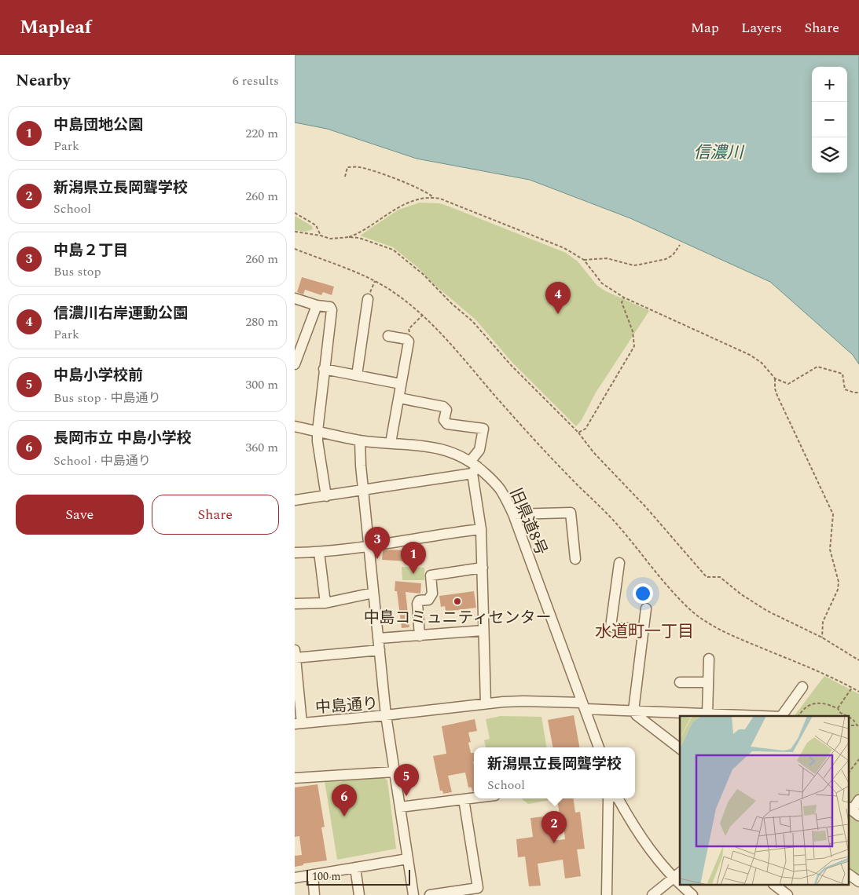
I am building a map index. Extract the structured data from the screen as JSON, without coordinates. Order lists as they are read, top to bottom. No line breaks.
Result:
{"streets":{"street":["旧県道8号","中島通り"]},"districts":["水道町一丁目"],"water":["信濃川"],"places":["中島コミュニティセンター"],"scale_bar":"100 m","page":{"header":"Mapleaf","nav":["Map","Layers","Share"],"heading":["Nearby","6 results"],"map_buttons":["+","−"],"list":[{"mark":"1","name":"中島団地公園","note":"Park","value":"220 m"},{"mark":"2","name":"新潟県立長岡聾学校","note":"School","value":"260 m"},{"mark":"3","name":"中島２丁目","note":"Bus stop","value":"260 m"},{"mark":"4","name":"信濃川右岸運動公園","note":"Park","value":"280 m"},{"mark":"5","name":"中島小学校前","note":"Bus stop · 中島通り","value":"300 m"},{"mark":"6","name":"長岡市立 中島小学校","note":"School · 中島通り","value":"360 m"}],"pins":["4","3","1","5","6","2"],"buttons":["Save","Share"],"popup":["新潟県立長岡聾学校","School"],"scale":"100 m"}}
